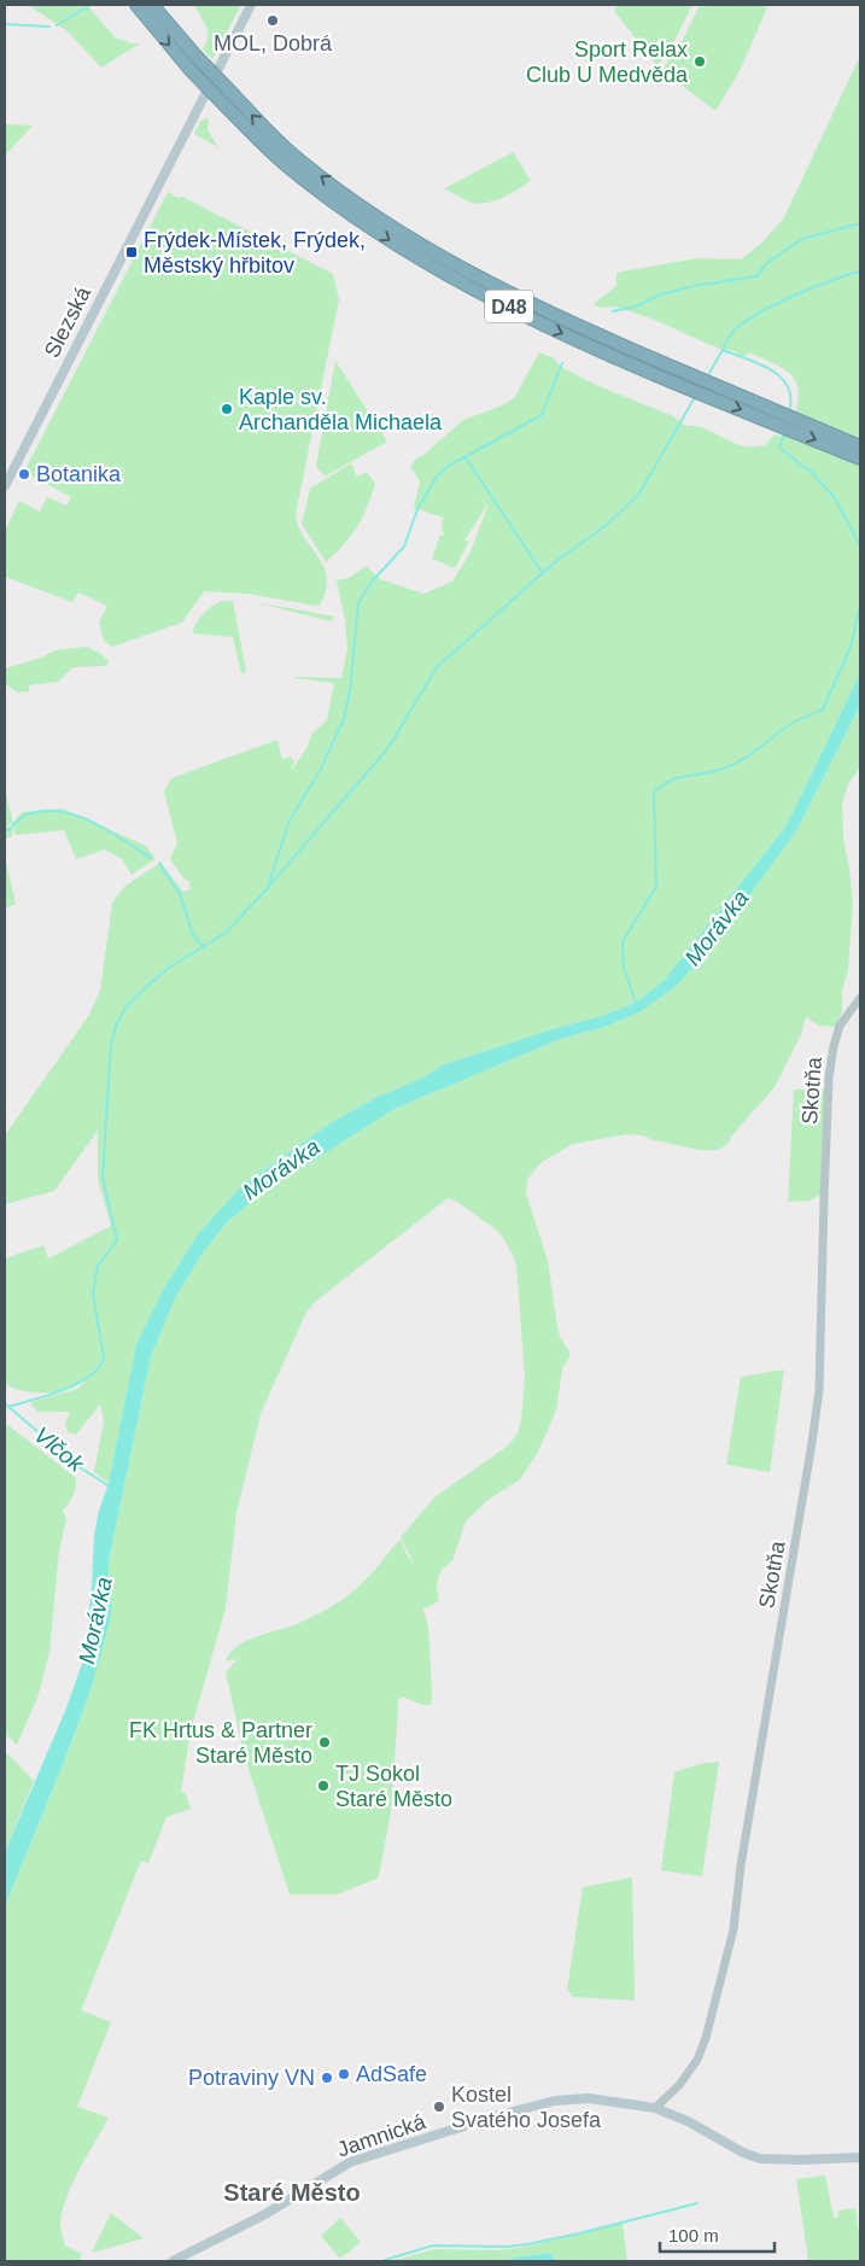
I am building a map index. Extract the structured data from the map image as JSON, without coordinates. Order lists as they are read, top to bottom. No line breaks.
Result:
{"streets":{"highway":["D48"],"main road":["Slezská","Jamnická"],"street":["Skotňa"]},"crossings":[["Skotňa","Jamnická"]],"districts":["Staré Město"],"water":["Morávka","Vlčok"],"places":{"other":["MOL, Dobrá","Sport Relax Club U Medvěda","Kaple sv. Archanděla Michaela","Botanika","FK Hrtus & Partner Staré Město","TJ Sokol Staré Město","AdSafe","Potraviny VN","Kostel Svatého Josefa"],"transit":["Frýdek-Místek, Frýdek, Městský hřbitov"]},"scale_bar":"100 m"}
